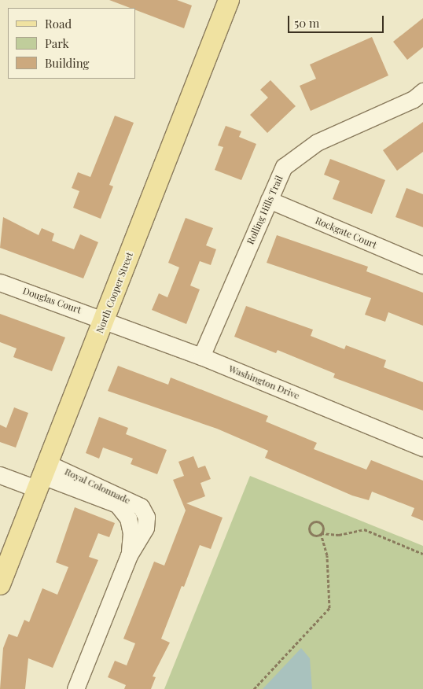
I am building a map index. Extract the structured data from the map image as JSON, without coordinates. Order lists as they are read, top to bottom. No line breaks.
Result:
{"streets":{"main road":["North Cooper Street"],"street":["Rolling Hills Trail","Rockgate Court","Douglas Court","Washington Drive","Royal Colonnade"]},"crossings":[["Rolling Hills Trail","Rockgate Court"],["Rolling Hills Trail","Washington Drive"],["North Cooper Street","Douglas Court"],["North Cooper Street","Washington Drive"],["North Cooper Street","Royal Colonnade"],["Douglas Court","Washington Drive"]],"legend":["Road","Park","Building"],"scale_bar":"50 m"}
